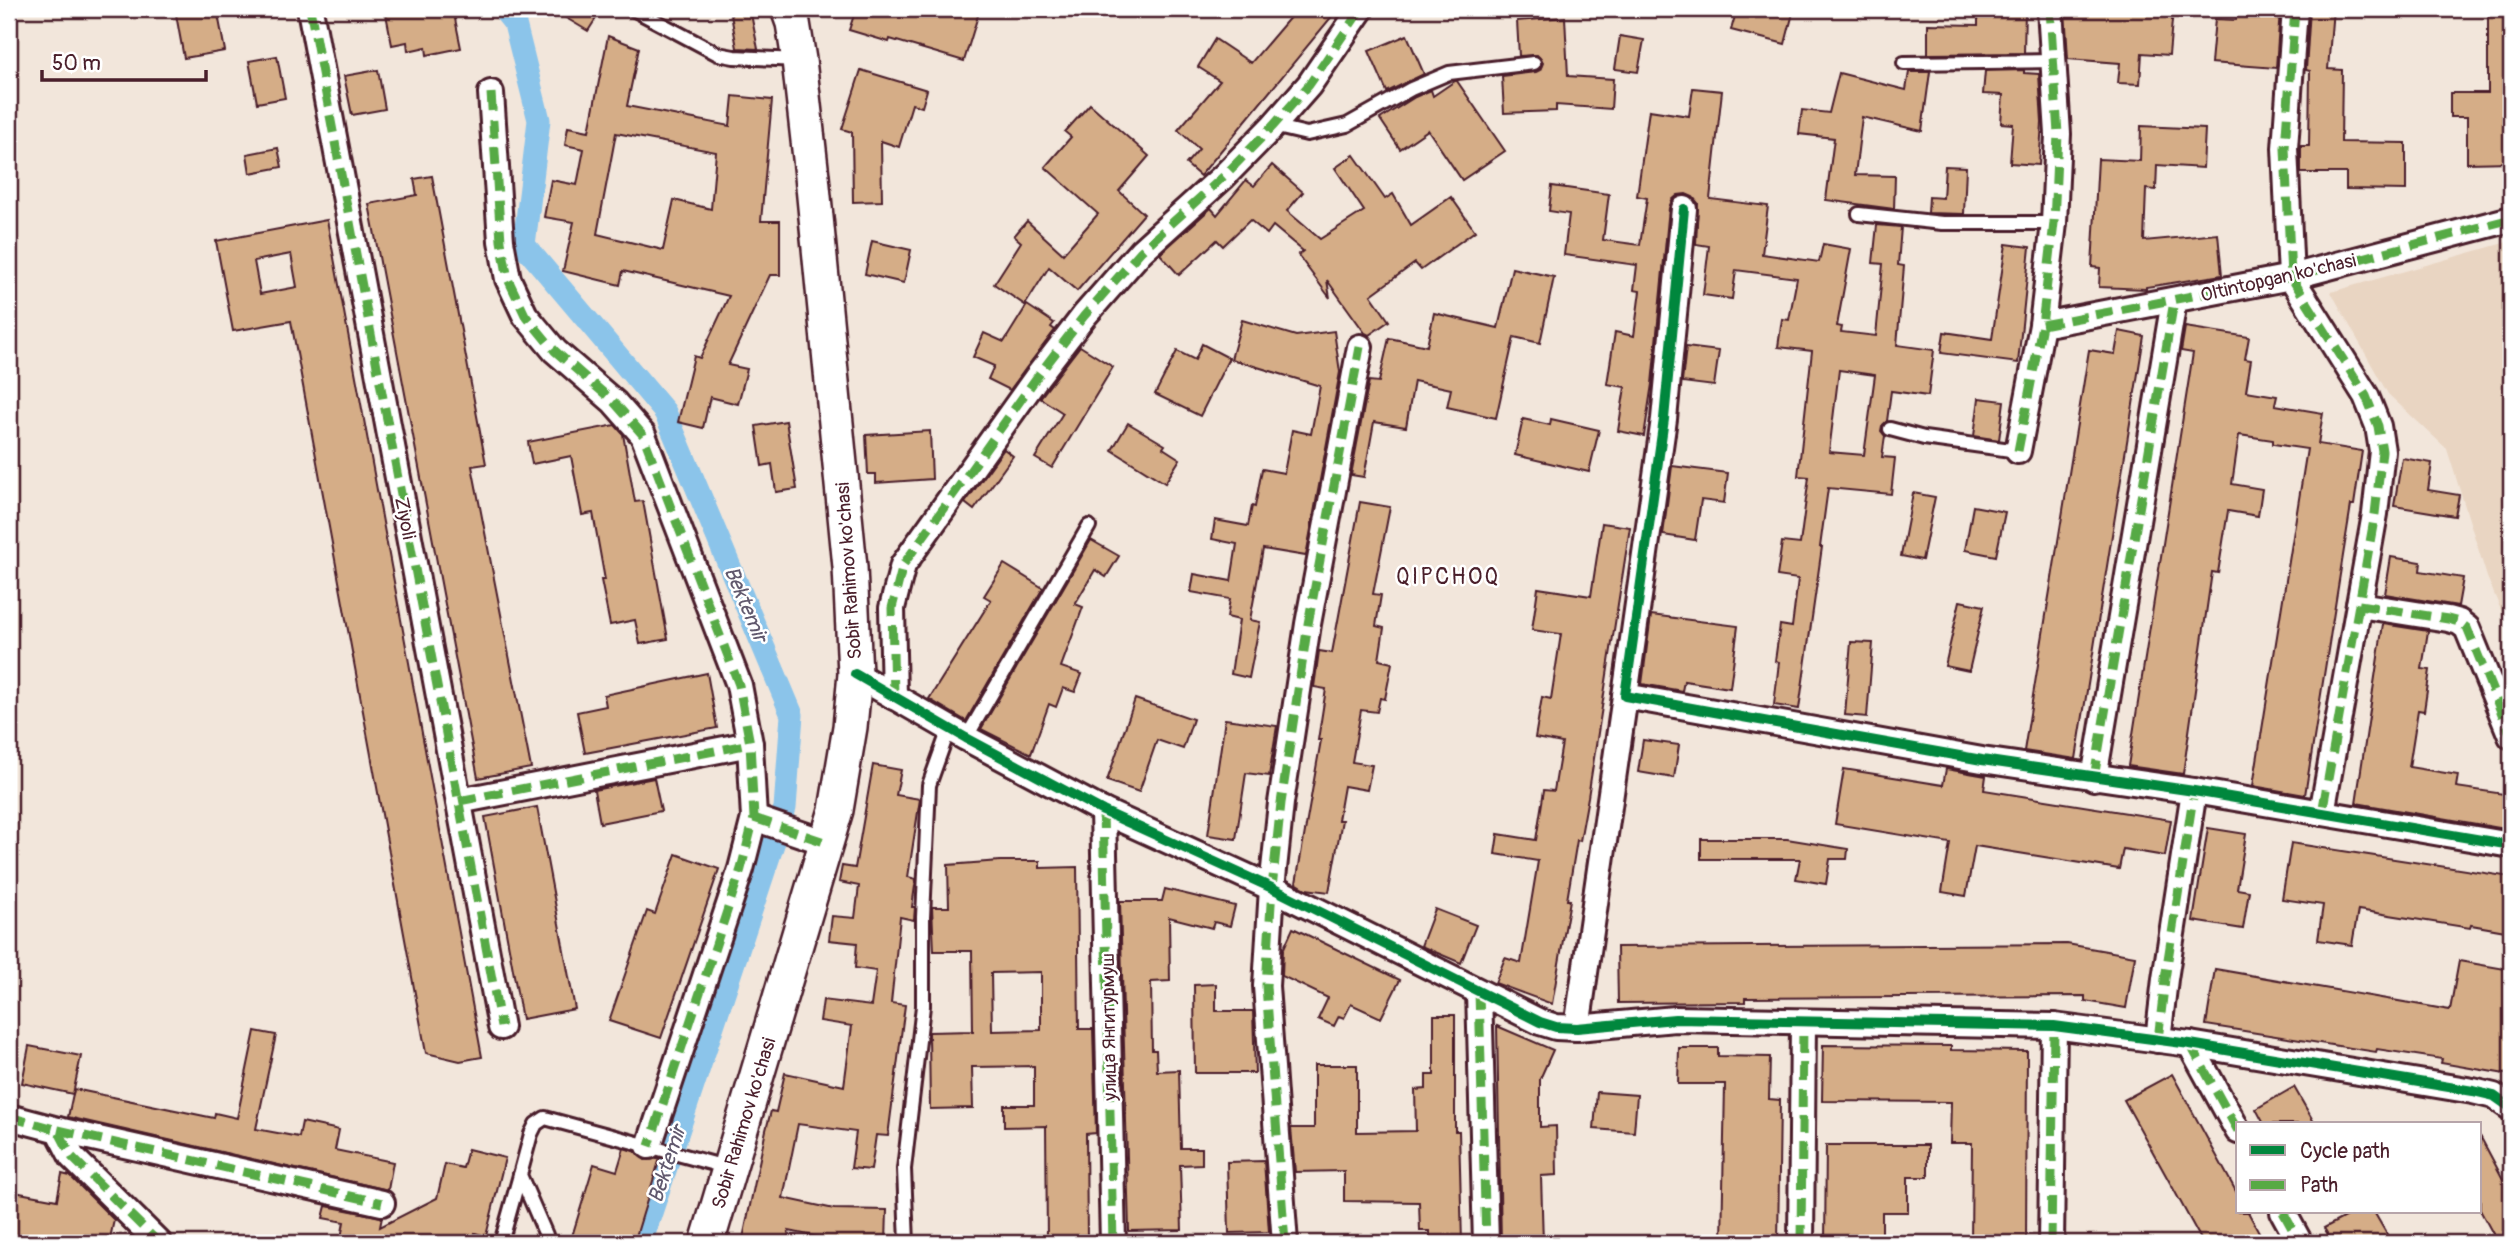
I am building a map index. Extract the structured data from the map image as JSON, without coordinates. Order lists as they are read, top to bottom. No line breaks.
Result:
{"streets":{"street":["Oltintopgan ko'chasi","Ziyoli","Sobir Rahimov ko'chasi","улица Янгитурмуш"]},"districts":["QIPCHOQ"],"water":["Bektemir"],"legend":["Cycle path","Path"],"scale_bar":"50 m"}
